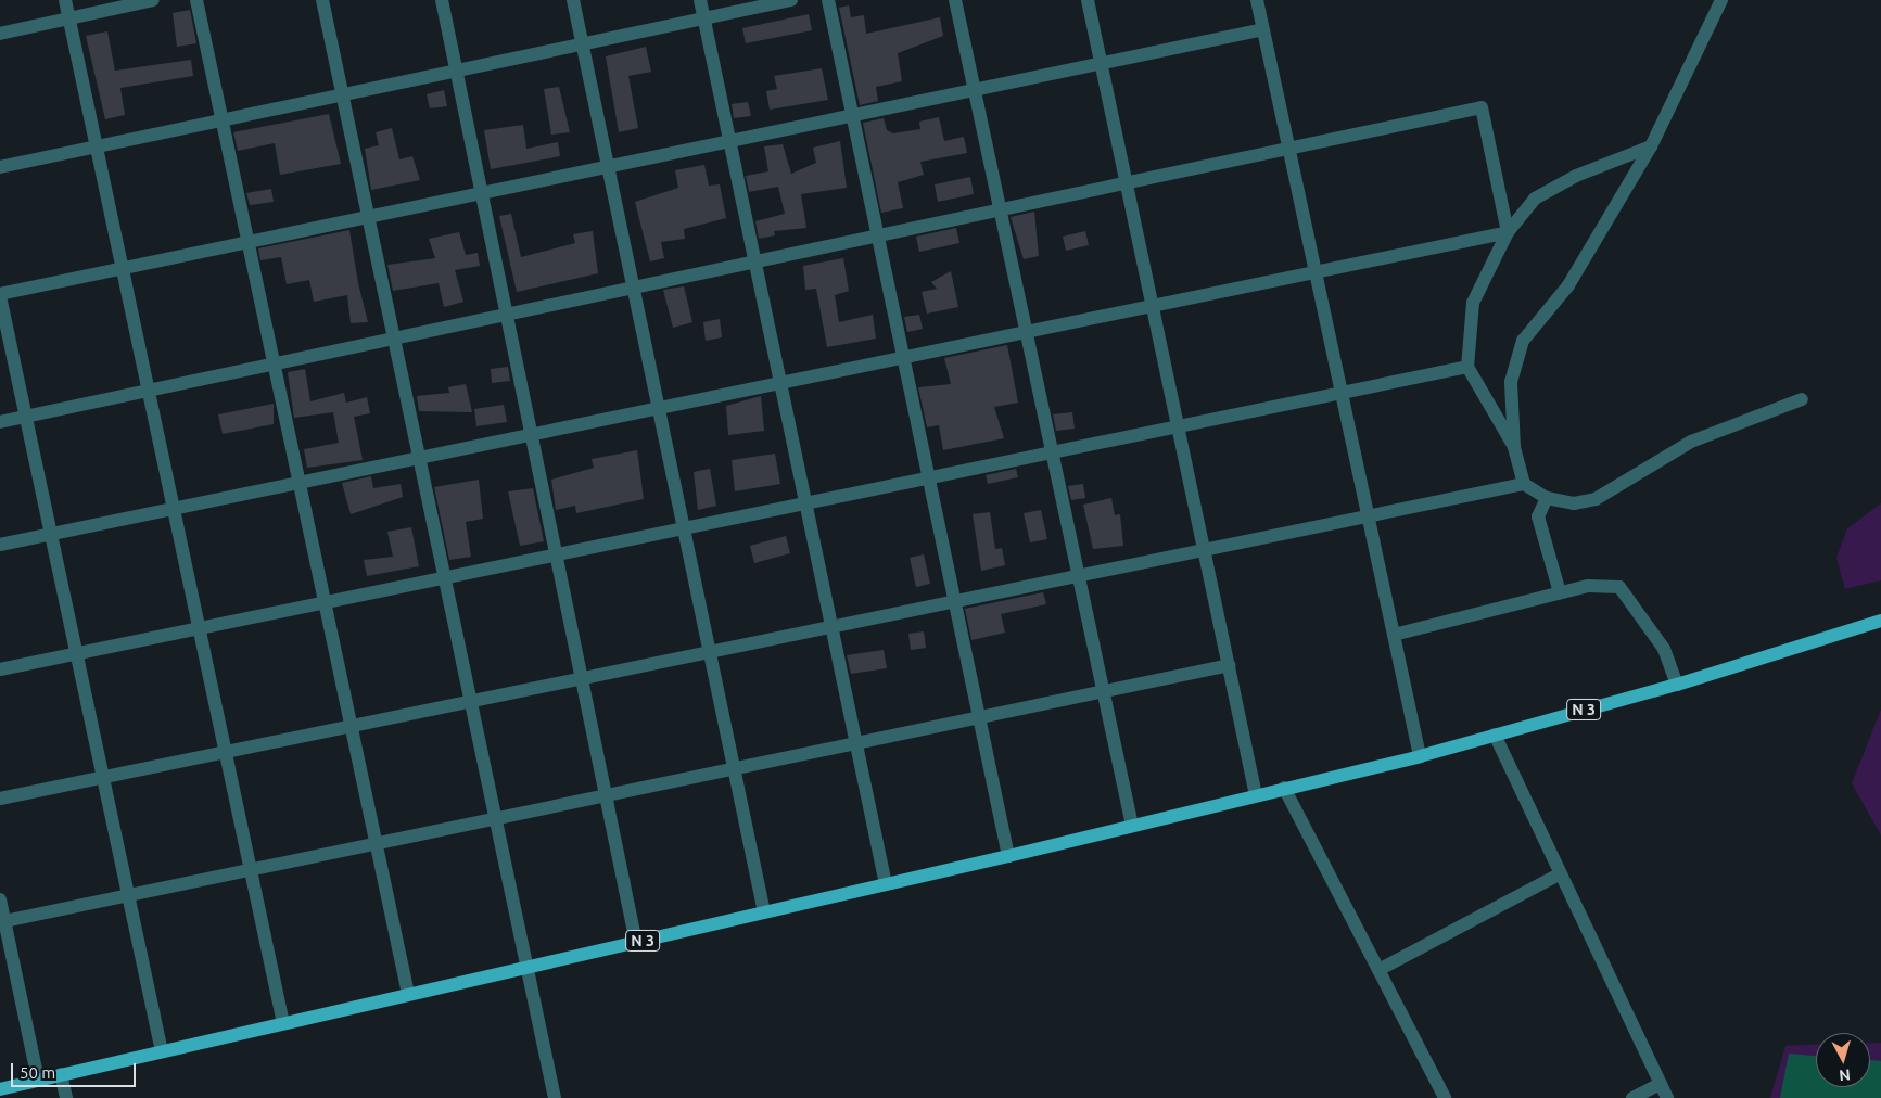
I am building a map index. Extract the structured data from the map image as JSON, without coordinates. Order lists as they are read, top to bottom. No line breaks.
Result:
{"streets":{"main road":["N 3"]},"scale_bar":"50 m","north":"bottom"}
